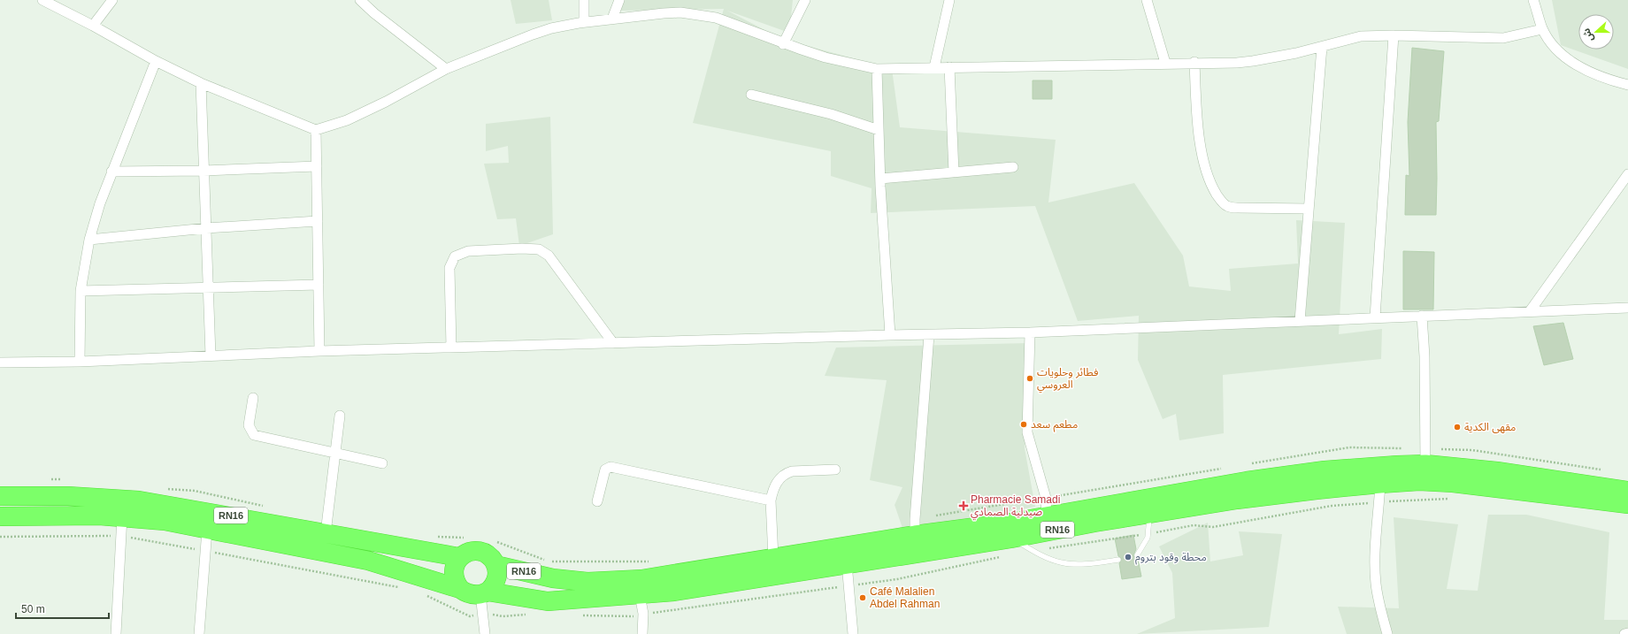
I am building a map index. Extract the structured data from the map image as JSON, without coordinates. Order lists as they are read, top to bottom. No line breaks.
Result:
{"streets":{"highway":["RN16"]},"places":{"other":["فطائر وحلويات العروسي","مطعم سعد","مقهى الكدية","محطة وقود بتروم","Café Malalien Abdel Rahman"],"health":["Pharmacie Samadi صيدلية الصمادي"]},"scale_bar":"50 m","north":"left"}
